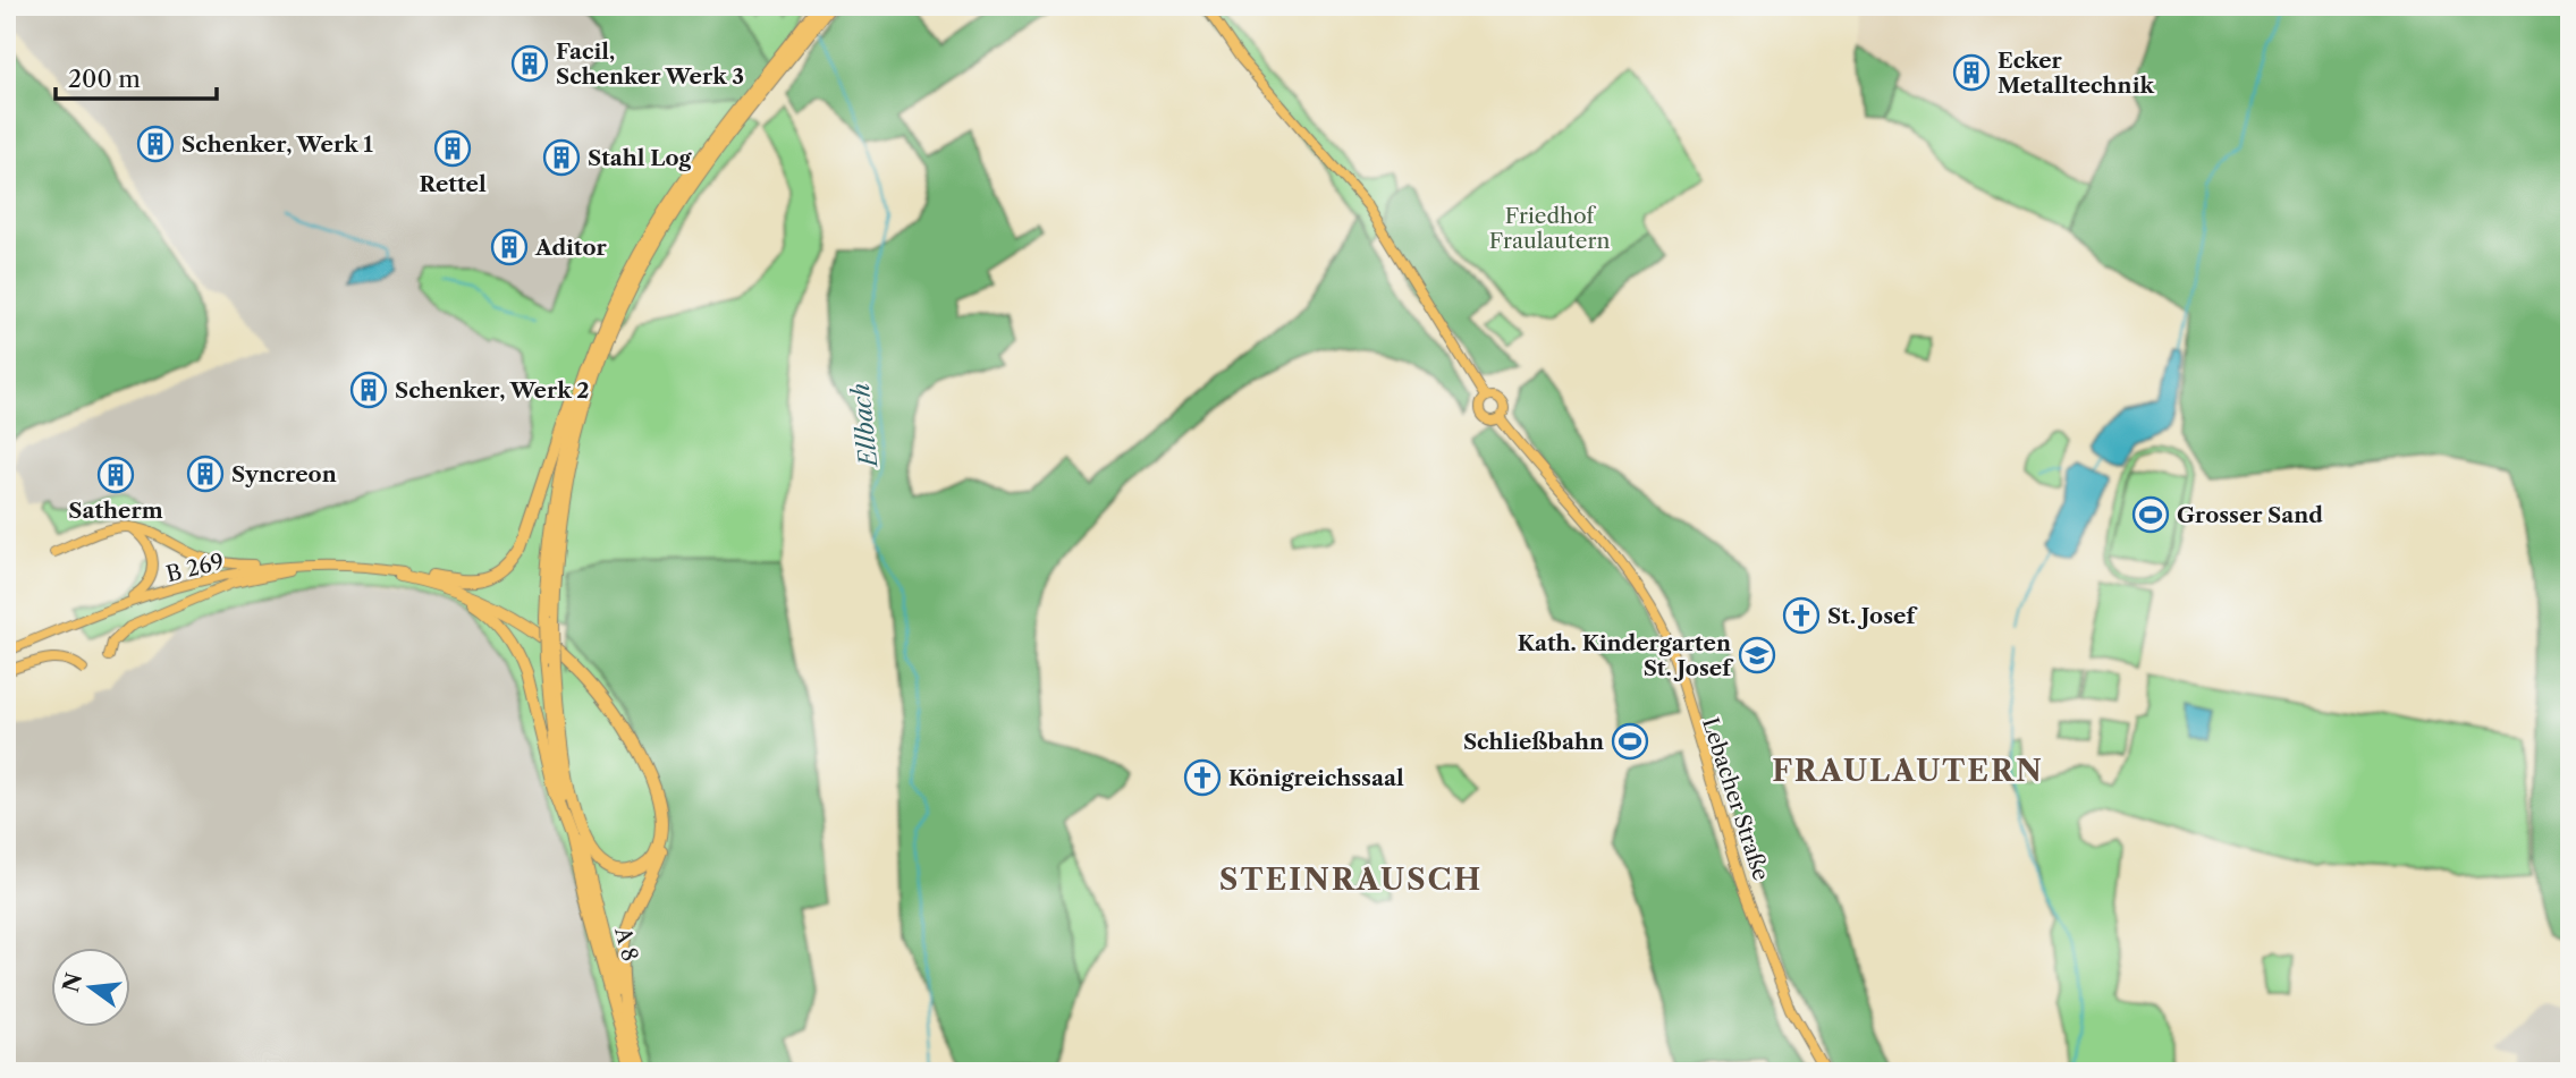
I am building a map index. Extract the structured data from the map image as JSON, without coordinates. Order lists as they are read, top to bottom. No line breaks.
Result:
{"streets":{"highway":["A 8"],"main road":["B 269","Lebacher Straße"]},"districts":["FRAULAUTERN","STEINRAUSCH"],"water":["Ellbach"],"parks":["Friedhof Fraulautern"],"places":{"building":["Facil, Schenker Werk 3","Ecker Metalltechnik","Schenker, Werk 1","Rettel","Stahl Log","Aditor","Schenker, Werk 2","Syncreon","Satherm"],"sports":["Grosser Sand","Schließbahn"],"church":["St. Josef","Königreichssaal"],"school or university":["Kath. Kindergarten St. Josef"]},"scale_bar":"200 m","north":"left"}
